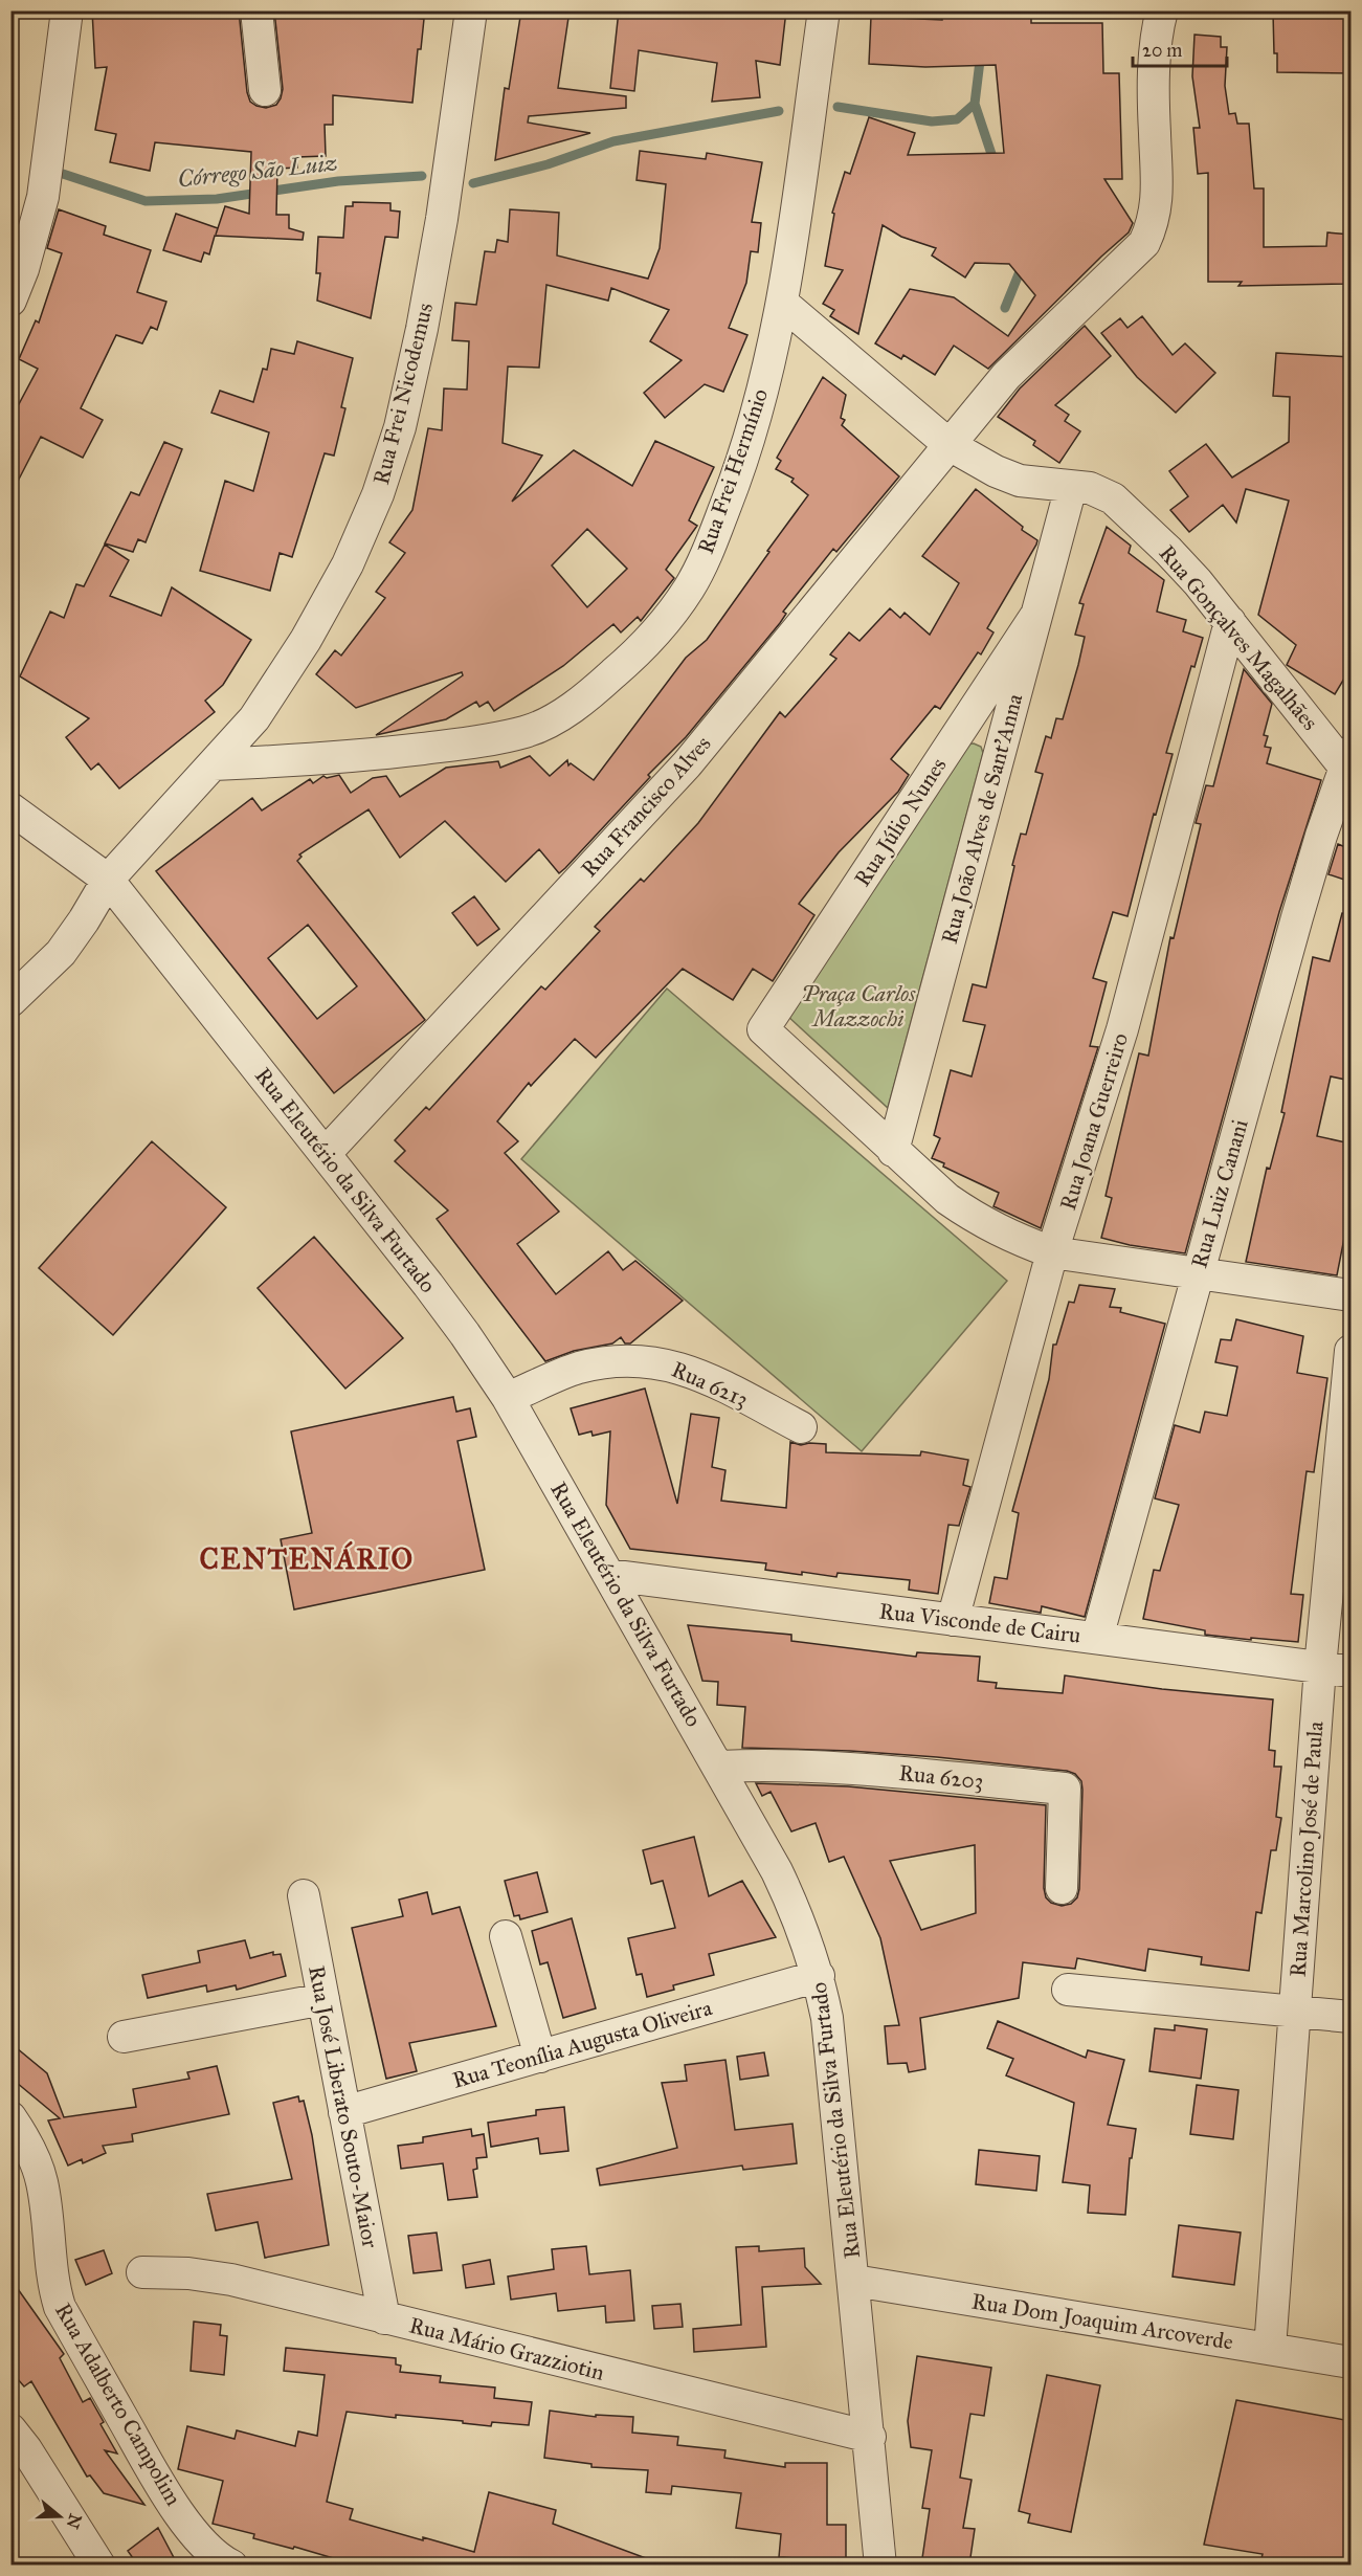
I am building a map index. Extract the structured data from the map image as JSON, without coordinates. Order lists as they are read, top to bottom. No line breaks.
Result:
{"streets":{"street":["Rua Frei Nicodemus","Rua Frei Hermínio","Rua Gonçalves Magalhães","Rua Francisco Alves","Rua João Alves de Sant'Anna","Rua Júlio Nunes","Rua Joana Guerreiro","Rua Eleutério da Silva Furtado","Rua Luiz Canani","Rua 6213","Rua Visconde de Cairu","Rua 6203","Rua Marcolino José de Paula","Rua Teonília Augusta Oliveira","Rua José Liberato Souto-Maior","Rua Dom Joaquim Arcoverde","Rua Mário Grazziotin","Rua Adalberto Campolim"]},"crossings":[["Rua Frei Nicodemus","Rua Frei Hermínio"],["Rua Frei Nicodemus","Rua Eleutério da Silva Furtado"],["Rua Frei Hermínio","Rua Gonçalves Magalhães"],["Rua Gonçalves Magalhães","Rua Francisco Alves"],["Rua Gonçalves Magalhães","Rua João Alves de Sant'Anna"],["Rua Gonçalves Magalhães","Rua Joana Guerreiro"],["Rua Gonçalves Magalhães","Rua Luiz Canani"],["Rua Francisco Alves","Rua Eleutério da Silva Furtado"],["Rua João Alves de Sant'Anna","Rua Júlio Nunes"],["Rua Joana Guerreiro","Rua Visconde de Cairu"],["Rua Eleutério da Silva Furtado","Rua 6213"],["Rua Eleutério da Silva Furtado","Rua Visconde de Cairu"],["Rua Eleutério da Silva Furtado","Rua 6203"],["Rua Eleutério da Silva Furtado","Rua Teonília Augusta Oliveira"],["Rua Eleutério da Silva Furtado","Rua Dom Joaquim Arcoverde"],["Rua Eleutério da Silva Furtado","Rua Mário Grazziotin"],["Rua Luiz Canani","Rua Visconde de Cairu"],["Rua Visconde de Cairu","Rua Marcolino José de Paula"],["Rua Marcolino José de Paula","Rua Dom Joaquim Arcoverde"],["Rua Teonília Augusta Oliveira","Rua José Liberato Souto-Maior"],["Rua José Liberato Souto-Maior","Rua Mário Grazziotin"]],"districts":["CENTENÁRIO"],"water":["Córrego São Luiz"],"parks":["Praça Carlos Mazzochi"],"scale_bar":"20 m","north":"right"}
